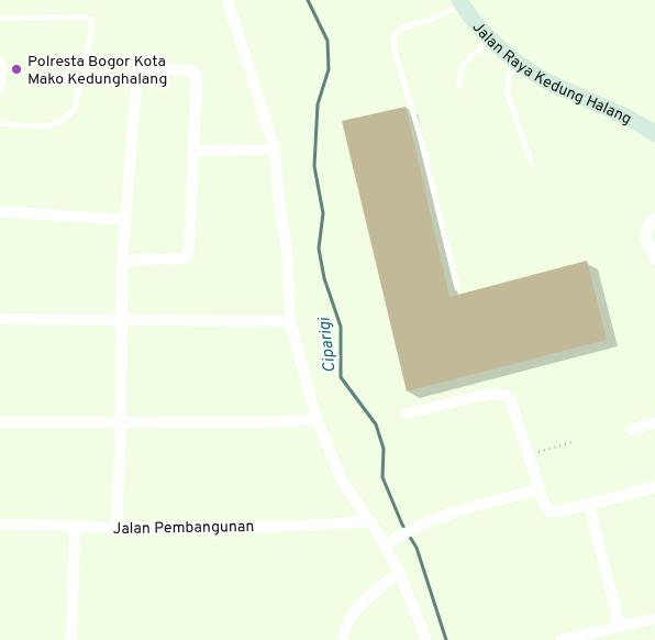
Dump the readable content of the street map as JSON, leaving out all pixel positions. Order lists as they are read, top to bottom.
{
  "streets": {
    "main road": ["Jalan Raya Kedung Halang"],
    "street": ["Jalan Pembangunan"]
  },
  "water": ["Ciparigi"],
  "places": ["Polresta Bogor Kota Mako Kedunghalang"]
}
